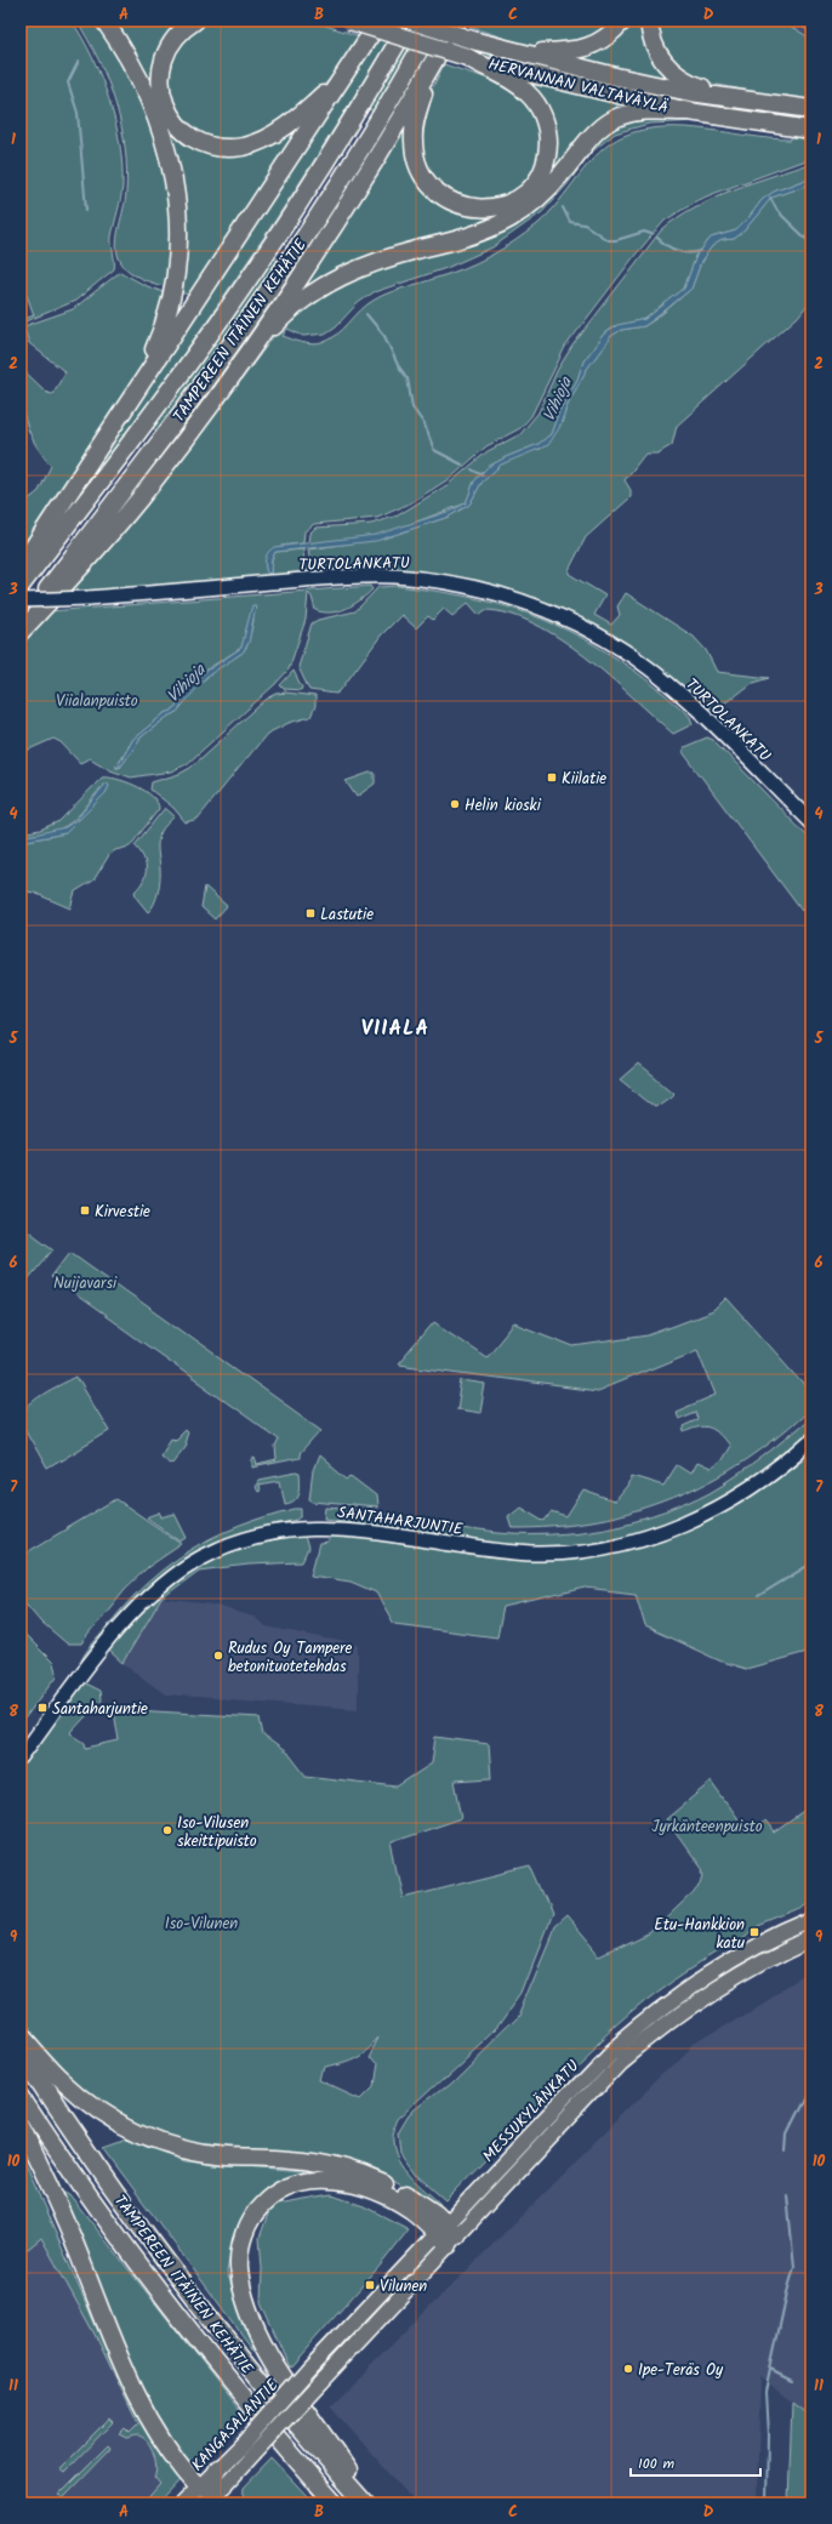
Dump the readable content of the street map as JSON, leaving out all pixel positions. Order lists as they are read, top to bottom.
{
  "streets": {
    "highway": ["HERVANNAN VALTAVÄYLÄ", "TAMPEREEN ITÄINEN KEHÄTIE"],
    "main road": [
      "TURTOLANKATU",
      "SANTAHARJUNTIE",
      "MESSUKYLÄNKATU",
      "KANGASALANTIE"
    ]
  },
  "crossings": [
    ["HERVANNAN VALTAVÄYLÄ", "TAMPEREEN ITÄINEN KEHÄTIE"],
    ["MESSUKYLÄNKATU", "KANGASALANTIE"]
  ],
  "districts": ["VIIALA"],
  "water": ["Vihioja"],
  "parks": [
    "Viialanpuisto",
    "Nuijavarsi",
    "Jyrkänteenpuisto",
    "Iso-Vilunen"
  ],
  "places": {
    "transit": [
      "Kiilatie",
      "Lastutie",
      "Kirvestie",
      "Santaharjuntie",
      "Etu-Hankkion katu",
      "Vilunen"
    ],
    "other": [
      "Helin kioski",
      "Rudus Oy Tampere betonituotetehdas",
      "Iso-Vilusen skeittipuisto",
      "Ipe-Teräs Oy"
    ]
  },
  "scale_bar": "100 m",
  "grid": {
    "columns": [
      "A",
      "B",
      "C",
      "D"
    ],
    "rows": [
      "1",
      "2",
      "3",
      "4",
      "5",
      "6",
      "7",
      "8",
      "9",
      "10",
      "11"
    ]
  }
}
